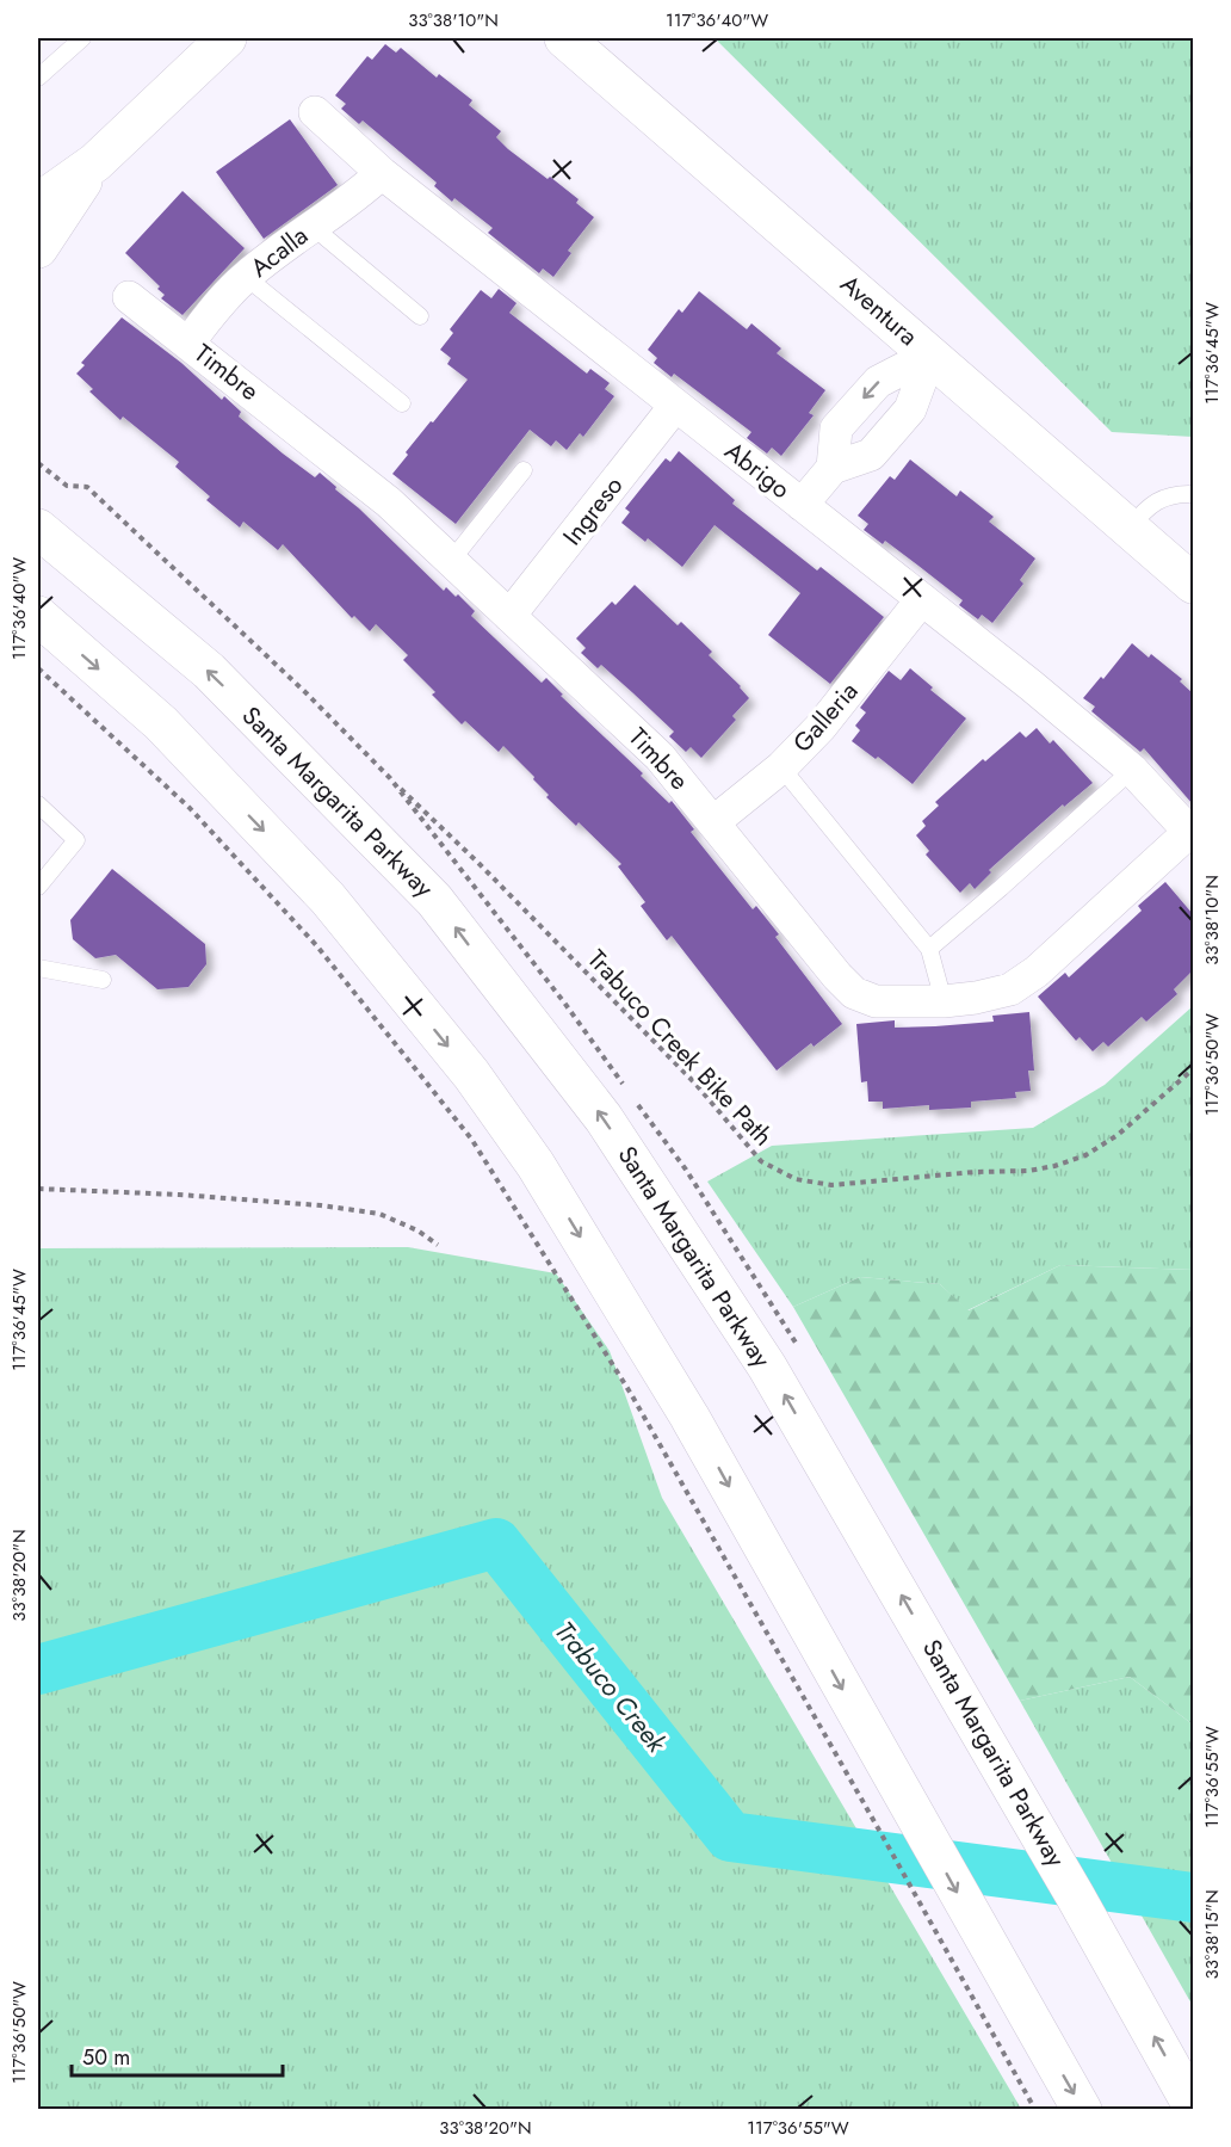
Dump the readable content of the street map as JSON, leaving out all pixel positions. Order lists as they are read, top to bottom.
{
  "streets": {
    "main road": ["Aventura", "Santa Margarita Parkway"],
    "street": [
      "Acalla",
      "Timbre",
      "Abrigo",
      "Ingreso",
      "Galleria"
    ],
    "path": ["Trabuco Creek Bike Path"]
  },
  "crossings": [
    ["Acalla", "Timbre"],
    ["Acalla", "Abrigo"],
    ["Timbre", "Abrigo"],
    ["Timbre", "Ingreso"],
    ["Timbre", "Galleria"],
    ["Abrigo", "Ingreso"],
    ["Abrigo", "Galleria"]
  ],
  "water": ["Trabuco Creek"],
  "scale_bar": "50 m",
  "coordinates": [
    "33°38'10\"N",
    "117°36'40\"W",
    "117°36'45\"W",
    "117°36'50\"W",
    "33°38'20\"N",
    "117°36'55\"W",
    "33°38'15\"N"
  ]
}
